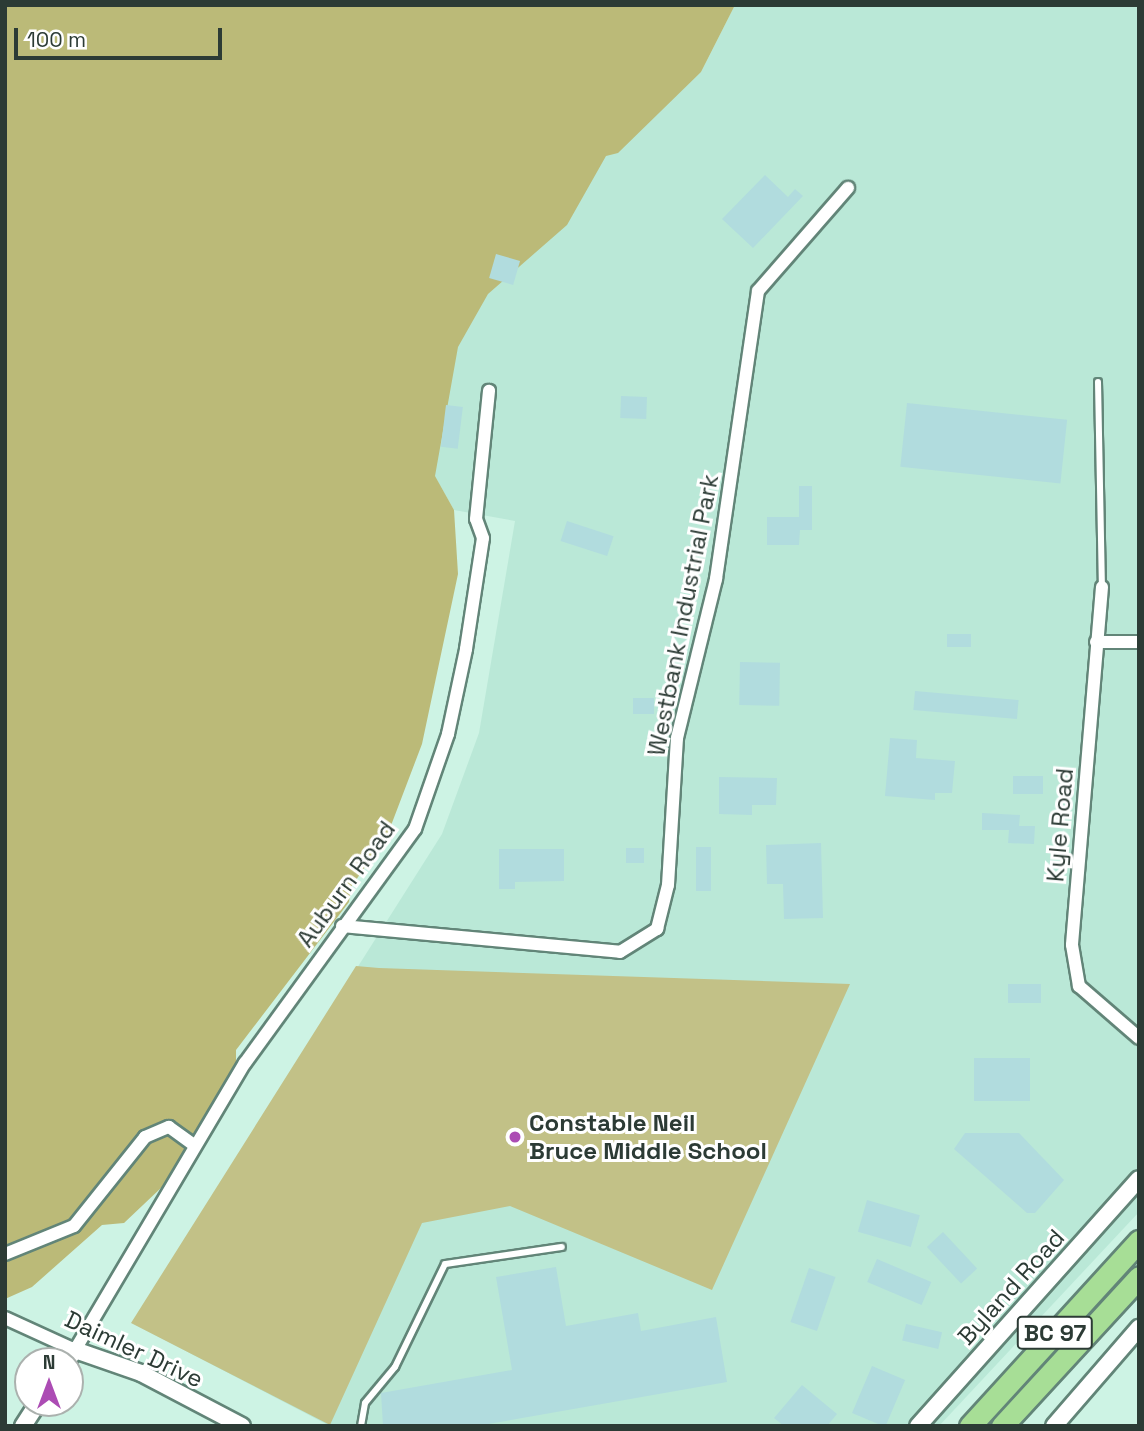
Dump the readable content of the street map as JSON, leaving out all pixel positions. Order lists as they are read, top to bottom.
{
  "streets": {
    "highway": ["BC 97"],
    "street": [
      "Westbank Industrial Park",
      "Kyle Road",
      "Auburn Road",
      "Byland Road",
      "Daimler Drive"
    ]
  },
  "crossings": [
    ["Westbank Industrial Park", "Auburn Road"]
  ],
  "places": ["Constable Neil Bruce Middle School"],
  "scale_bar": "100 m",
  "north": "top"
}
